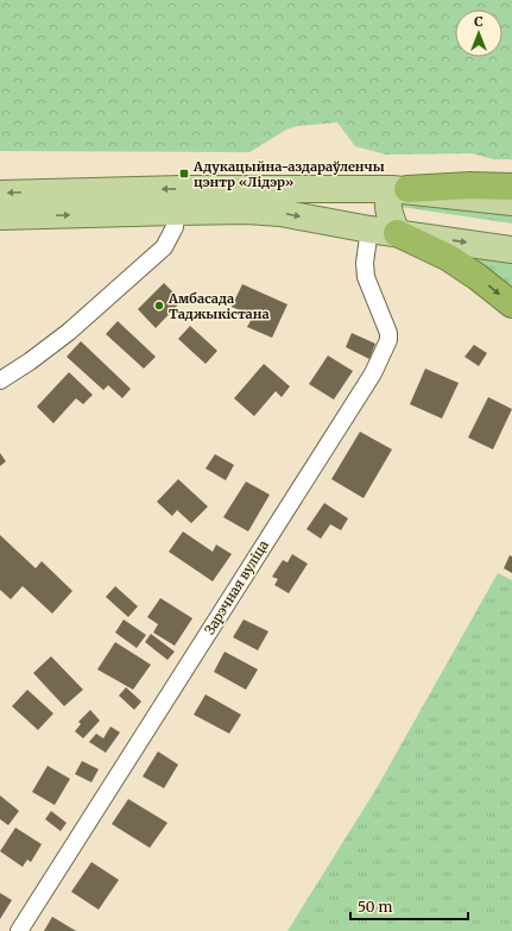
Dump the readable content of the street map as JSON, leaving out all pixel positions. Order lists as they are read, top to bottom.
{
  "streets": {
    "street": ["Зарэчная вуліца"]
  },
  "places": {
    "transit": ["Адукацыйна-аздараўленчы цэнтр «Лідэр»"],
    "other": ["Амбасада Таджыкістана"]
  },
  "scale_bar": "50 m",
  "north": "top"
}
